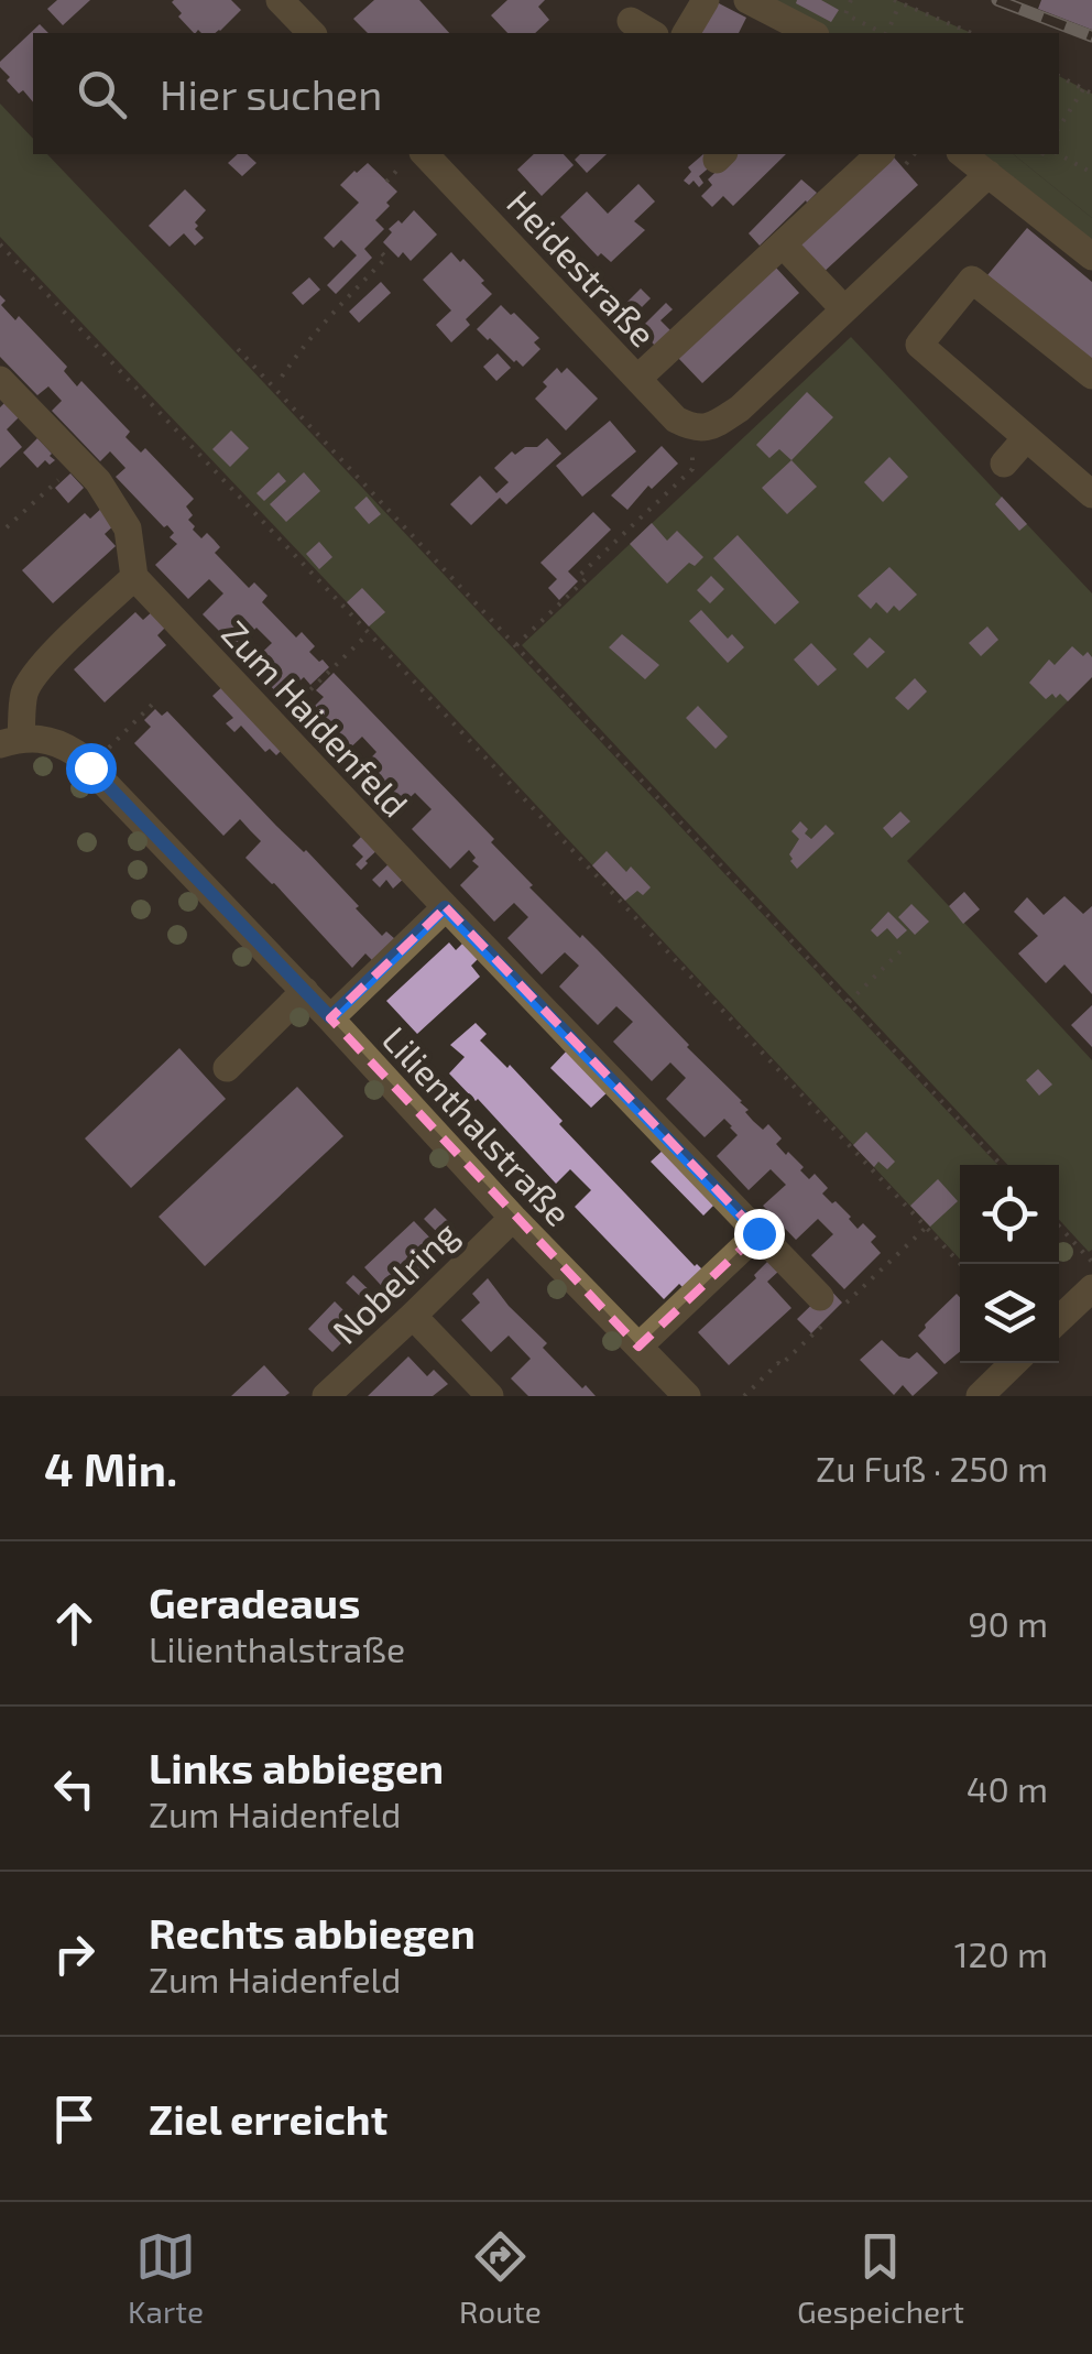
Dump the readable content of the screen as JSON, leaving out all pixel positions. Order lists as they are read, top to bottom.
{
  "streets": {
    "street": [
      "Heidestraße",
      "Zum Haidenfeld",
      "Lilienthalstraße",
      "Nobelring"
    ]
  },
  "crossings": [
    ["Lilienthalstraße", "Nobelring"]
  ],
  "page": {
    "search": "Hier suchen",
    "heading": ["4 Min.", "Zu Fuß · 250 m"],
    "list": [
      ["Geradeaus", "Lilienthalstraße", "90 m"],
      ["Links abbiegen", "Zum Haidenfeld", "40 m"],
      ["Rechts abbiegen", "Zum Haidenfeld", "120 m"],
      "Ziel erreicht"
    ],
    "nav": ["Karte", "Route", "Gespeichert"]
  }
}
